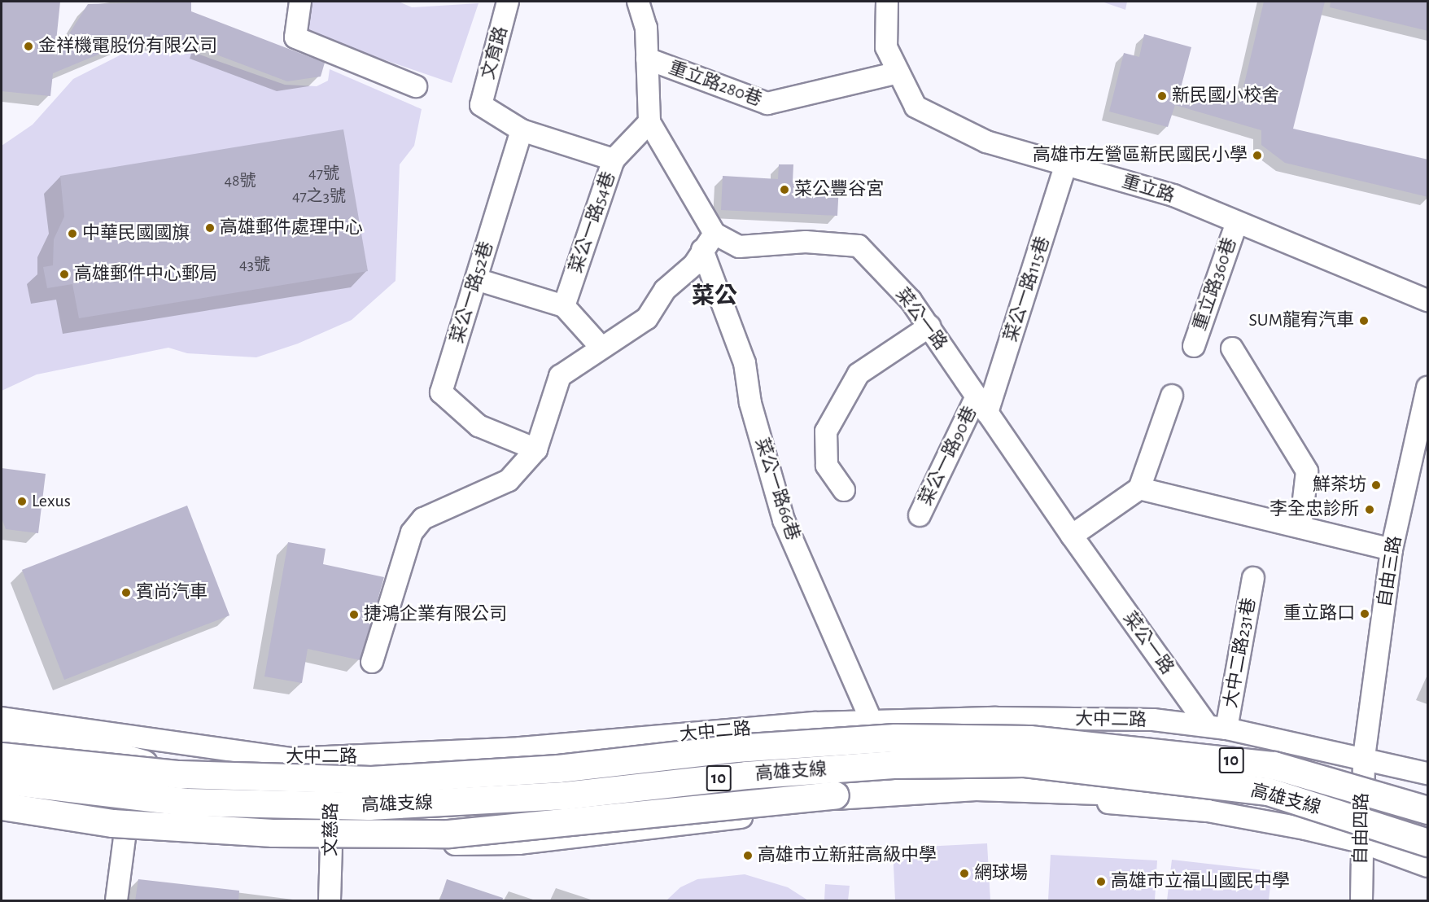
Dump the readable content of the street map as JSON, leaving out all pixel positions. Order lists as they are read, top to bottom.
{
  "streets": {
    "highway": ["10", "高雄支線"],
    "street": [
      "文育路",
      "重立路280巷",
      "重立路",
      "菜公一路54巷",
      "重立路360巷",
      "菜公一路115巷",
      "菜公一路52巷",
      "菜公一路",
      "菜公一路90巷",
      "菜公一路66巷",
      "自由三路",
      "大中二路231巷",
      "大中二路",
      "自由四路",
      "文慈路"
    ]
  },
  "crossings": [
    ["文育路", "菜公一路52巷"],
    ["重立路280巷", "重立路"],
    ["重立路", "重立路360巷"],
    ["重立路", "菜公一路115巷"],
    ["菜公一路115巷", "菜公一路"],
    ["菜公一路115巷", "菜公一路90巷"],
    ["菜公一路", "菜公一路90巷"],
    ["菜公一路", "菜公一路66巷"],
    ["菜公一路", "大中二路231巷"],
    ["菜公一路", "大中二路"],
    ["菜公一路66巷", "大中二路"],
    ["自由三路", "大中二路"],
    ["自由三路", "自由四路"],
    ["大中二路231巷", "大中二路"],
    ["大中二路", "自由四路"],
    ["大中二路", "文慈路"]
  ],
  "districts": ["菜公"],
  "places": [
    "金祥機電股份有限公司",
    "新民國小校舍",
    "高雄市左營區新民國民小學",
    "菜公豐谷宮",
    "高雄郵件處理中心",
    "中華民國國旗",
    "高雄郵件中心郵局",
    "SUM龍宥汽車",
    "鮮茶坊",
    "Lexus",
    "李全忠診所",
    "賓尚汽車",
    "重立路口",
    "捷鴻企業有限公司",
    "高雄市立新莊高級中學",
    "網球場",
    "高雄市立福山國民中學"
  ],
  "house_numbers": [
    "47號",
    "48號",
    "47之3號",
    "43號"
  ]
}
